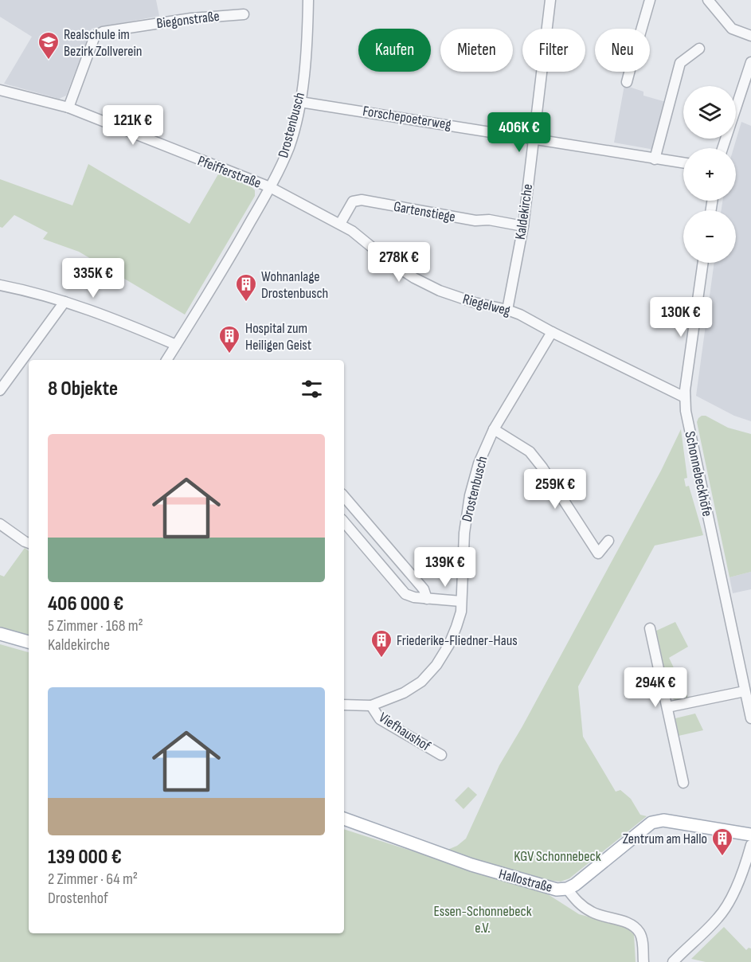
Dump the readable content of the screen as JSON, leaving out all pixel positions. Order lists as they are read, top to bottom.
{
  "streets": {
    "main road": ["Hallostraße"],
    "street": [
      "Biegonstraße",
      "Forschepoeterweg",
      "Drostenbusch",
      "Pfeifferstraße",
      "Gartenstiege",
      "Kaldekirche",
      "Riegelweg",
      "Schonnebeckhöfe",
      "Viefhaushof"
    ]
  },
  "crossings": [
    ["Biegonstraße", "Pfeifferstraße"],
    ["Forschepoeterweg", "Drostenbusch"],
    ["Forschepoeterweg", "Kaldekirche"],
    ["Drostenbusch", "Pfeifferstraße"],
    ["Drostenbusch", "Riegelweg"],
    ["Drostenbusch", "Viefhaushof"],
    ["Pfeifferstraße", "Riegelweg"],
    ["Gartenstiege", "Kaldekirche"],
    ["Gartenstiege", "Riegelweg"],
    ["Kaldekirche", "Riegelweg"],
    ["Riegelweg", "Schonnebeckhöfe"]
  ],
  "parks": ["KGV Schonnebeck", "Essen-Schonnebeck e.V."],
  "places": {
    "school or university": ["Realschule im Bezirk Zollverein"],
    "building": [
      "Wohnanlage Drostenbusch",
      "Hospital zum Heiligen Geist",
      "Friederike-Fliedner-Haus",
      "Zentrum am Hallo"
    ]
  },
  "page": {
    "chip": [
      "Kaufen",
      "Mieten",
      "Filter",
      "Neu"
    ],
    "map_buttons": ["+", "−"],
    "price": [
      "121K €",
      "406K €",
      "278K €",
      "335K €",
      "130K €",
      "259K €",
      "139K €",
      "294K €"
    ],
    "heading": "8 Objekte",
    "list": [
      {
        "name": "406 000 €",
        "note": "5 Zimmer · 168 m² · Kaldekirche"
      },
      {
        "name": "139 000 €",
        "note": "2 Zimmer · 64 m² · Drostenhof"
      }
    ]
  }
}
